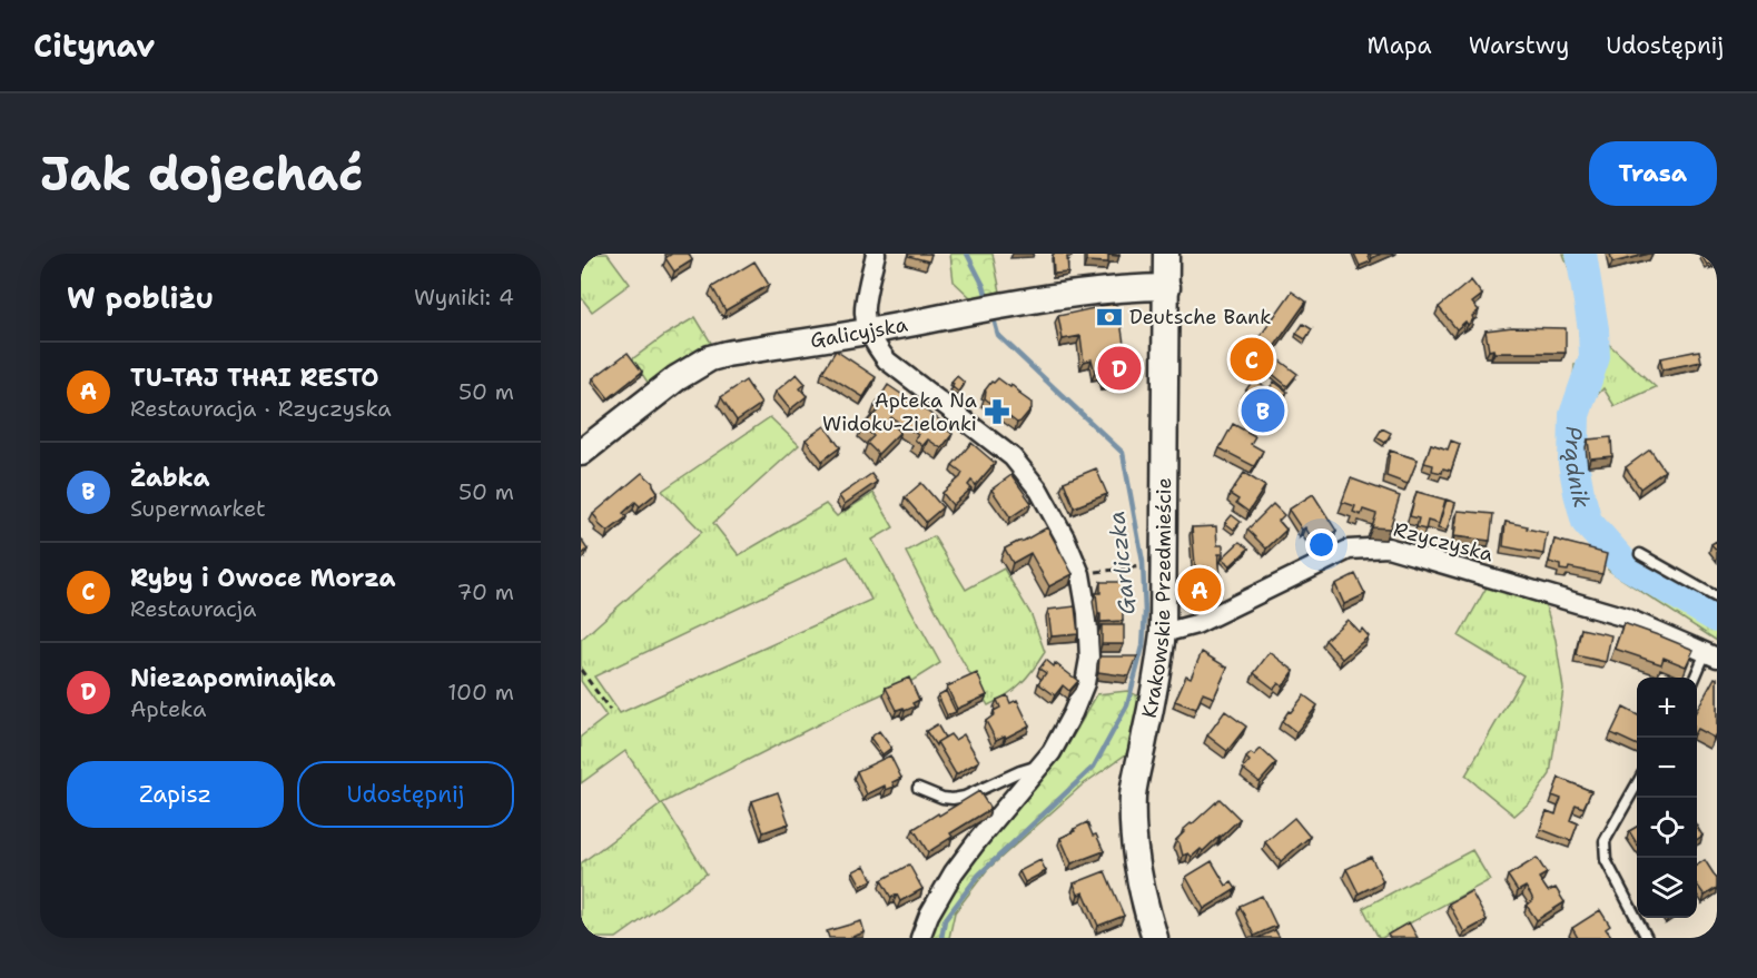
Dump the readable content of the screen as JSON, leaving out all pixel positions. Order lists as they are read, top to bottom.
{
  "streets": {
    "main road": ["Galicyjska", "Krakowskie Przedmieście"],
    "street": ["Rzyczyska"]
  },
  "crossings": [
    ["Galicyjska", "Krakowskie Przedmieście"],
    ["Rzyczyska", "Krakowskie Przedmieście"]
  ],
  "water": ["Prądnik", "Garliczka"],
  "places": {
    "bank": ["Deutsche Bank"],
    "pharmacy": ["Apteka Na Widoku-Zielonki"]
  },
  "page": {
    "header": "Citynav",
    "nav": ["Mapa", "Warstwy", "Udostępnij"],
    "buttons": [
      "Trasa",
      ["Zapisz", "Udostępnij"]
    ],
    "title": "Jak dojechać",
    "heading": ["W pobliżu", "Wyniki: 4"],
    "pins": [
      "C",
      "D",
      "B",
      "A"
    ],
    "list": [
      {
        "mark": "A",
        "name": "TU-TAJ THAI RESTO",
        "note": "Restauracja · Rzyczyska",
        "value": "50 m"
      },
      {
        "mark": "B",
        "name": "Żabka",
        "note": "Supermarket",
        "value": "50 m"
      },
      {
        "mark": "C",
        "name": "Ryby i Owoce Morza",
        "note": "Restauracja",
        "value": "70 m"
      },
      {
        "mark": "D",
        "name": "Niezapominajka",
        "note": "Apteka",
        "value": "100 m"
      }
    ],
    "map_buttons": ["+", "−"]
  }
}
